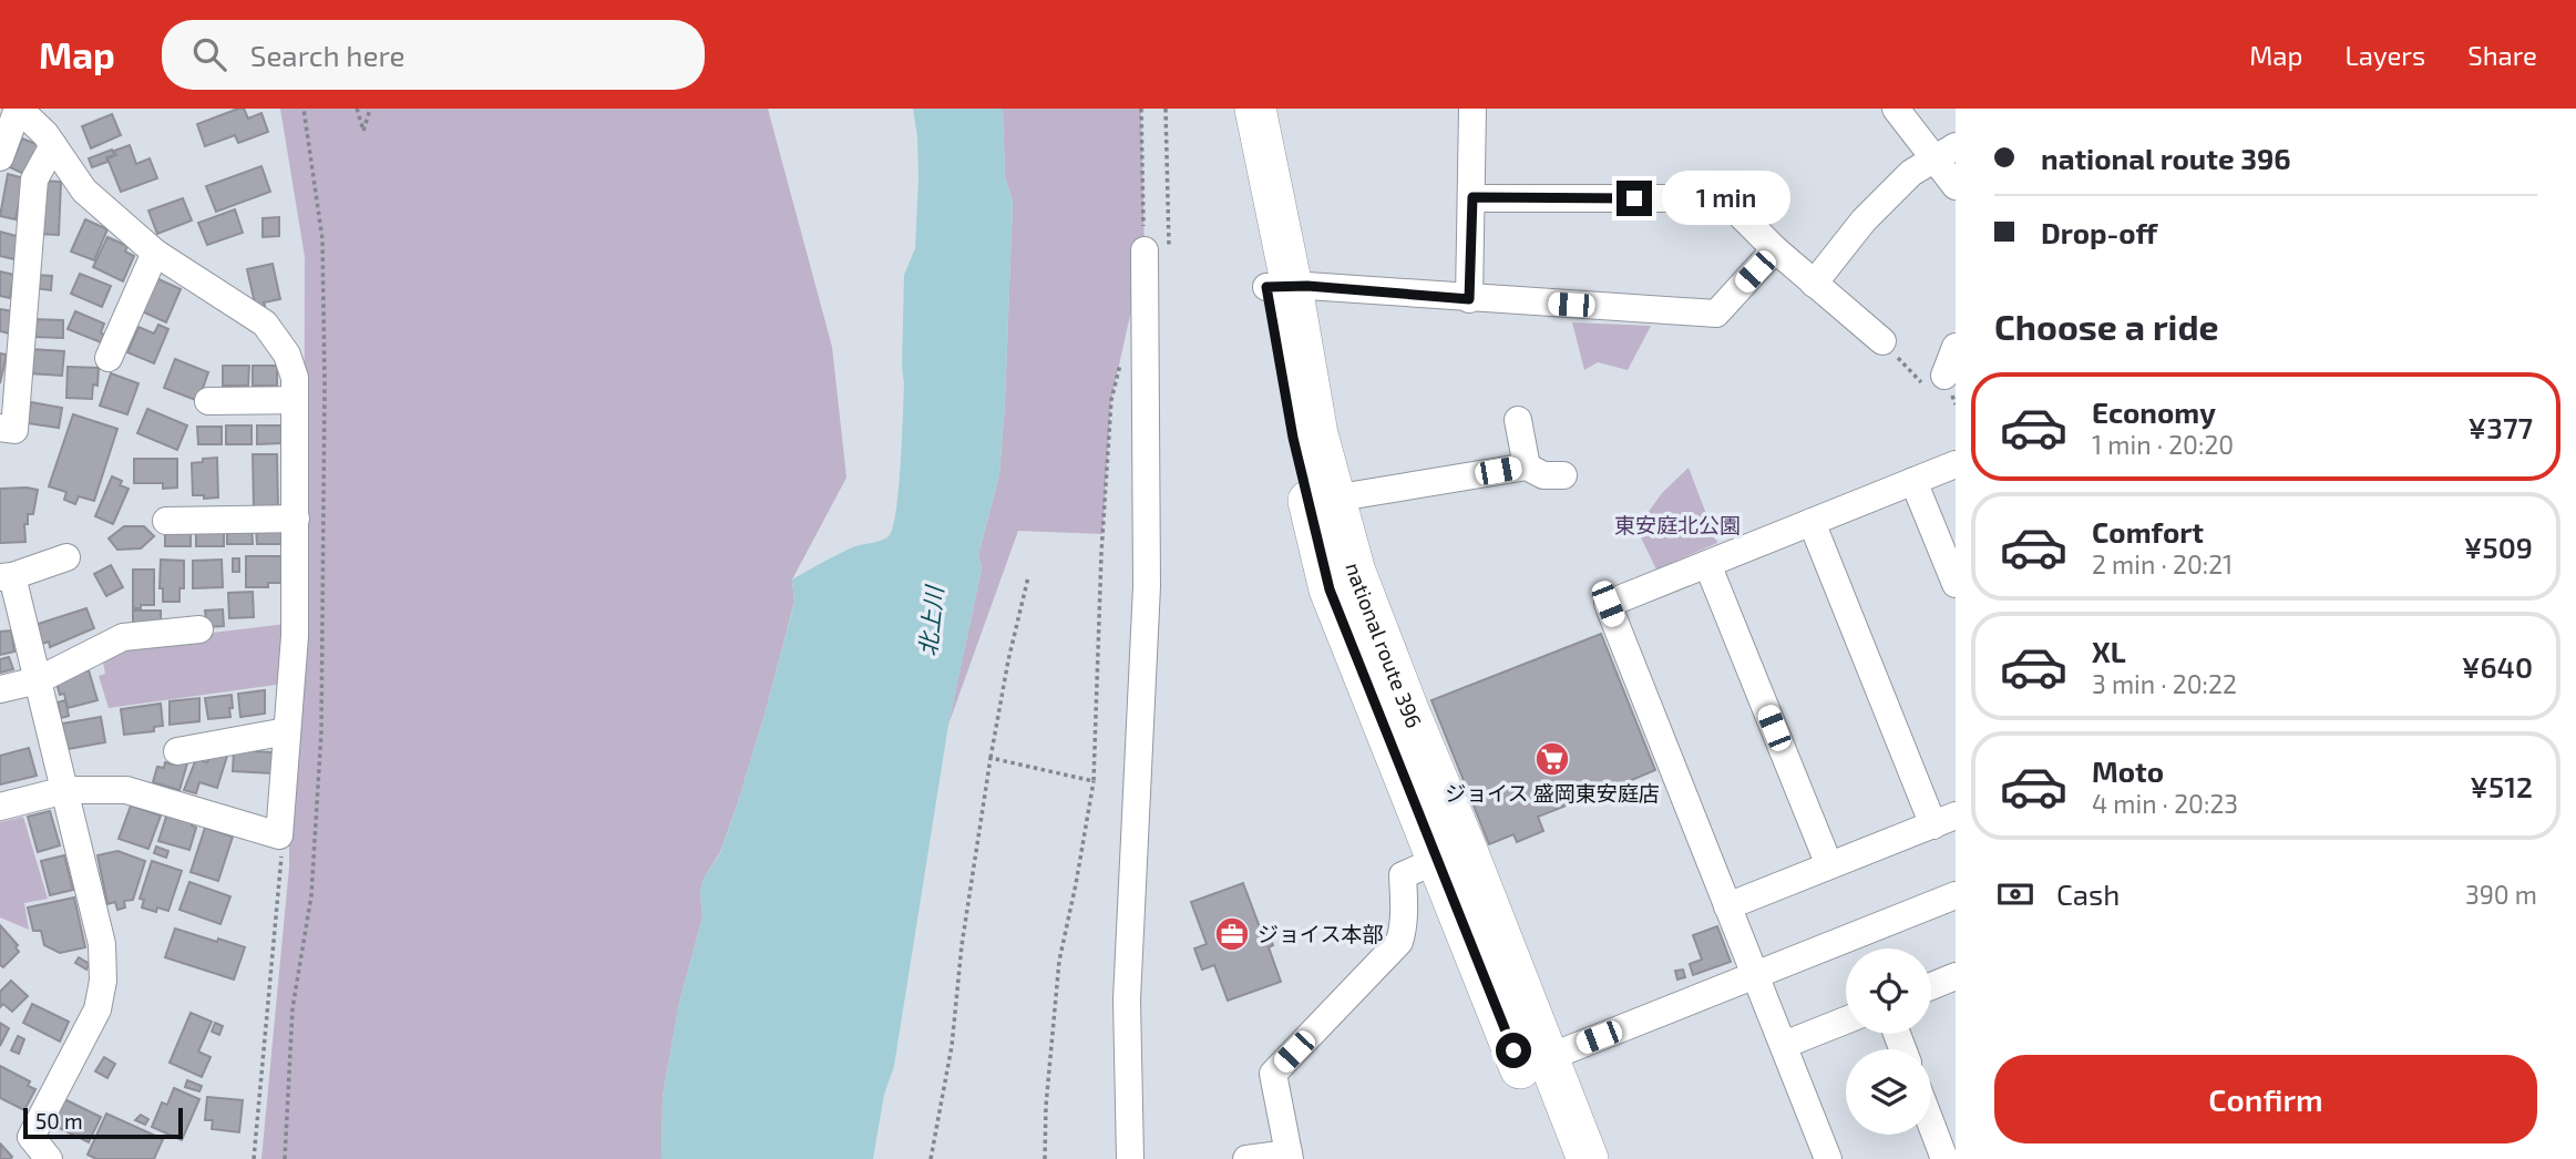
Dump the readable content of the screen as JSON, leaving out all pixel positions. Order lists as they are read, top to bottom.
{
  "streets": {
    "highway": ["national route 396"]
  },
  "water": ["北上川"],
  "parks": ["東安庭北公園"],
  "places": {
    "supermarket": ["ジョイス 盛岡東安庭店"],
    "office": ["ジョイス本部"]
  },
  "scale_bar": "50 m",
  "page": {
    "header": "Map",
    "search": "Search here",
    "nav": ["Map", "Layers", "Share"],
    "banner": ["national route 396", "Drop-off"],
    "bubble": "1 min",
    "heading": "Choose a ride",
    "list": [
      {
        "name": "Economy",
        "note": "1 min · 20:20",
        "value": "¥377"
      },
      {
        "name": "Comfort",
        "note": "2 min · 20:21",
        "value": "¥509"
      },
      {
        "name": "XL",
        "note": "3 min · 20:22",
        "value": "¥640"
      },
      {
        "name": "Moto",
        "note": "4 min · 20:23",
        "value": "¥512"
      }
    ],
    "pay": ["Cash", "390 m"],
    "buttons": "Confirm",
    "scale": "50 m"
  }
}
